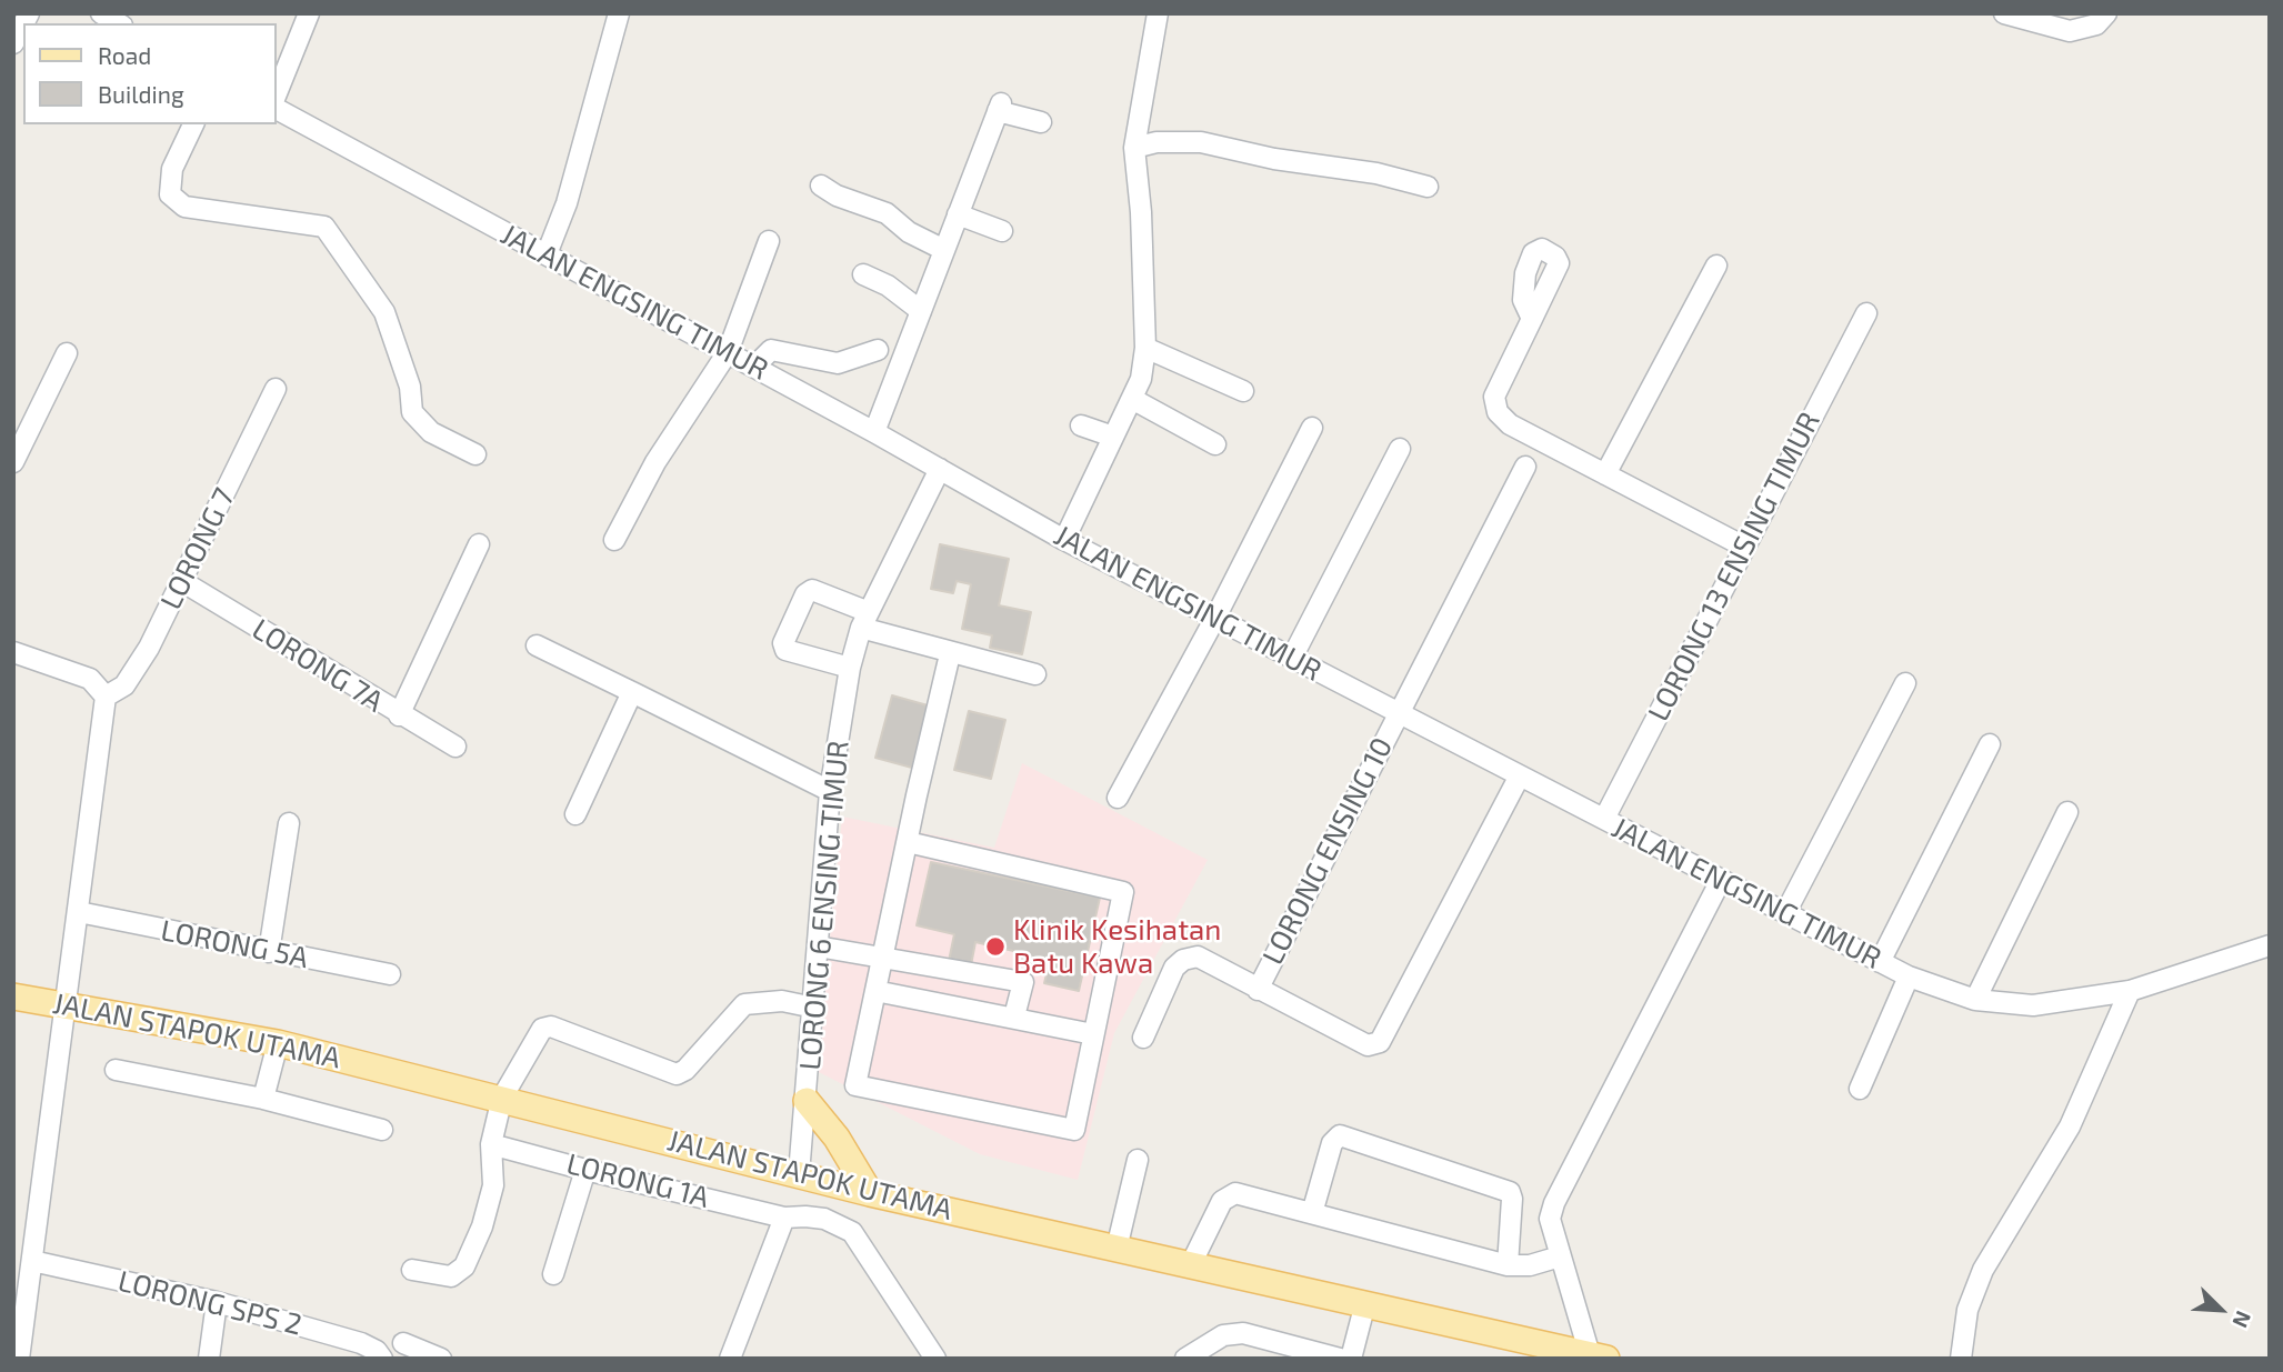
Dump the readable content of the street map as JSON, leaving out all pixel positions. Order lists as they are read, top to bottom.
{
  "streets": {
    "main road": ["JALAN STAPOK UTAMA"],
    "street": [
      "JALAN ENGSING TIMUR",
      "LORONG 7",
      "LORONG 13 ENSING TIMUR",
      "LORONG 7A",
      "LORONG ENSING 10",
      "LORONG 6 ENSING TIMUR",
      "LORONG 5A",
      "LORONG 1A",
      "LORONG SPS 2"
    ]
  },
  "crossings": [
    ["JALAN ENGSING TIMUR", "LORONG 13 ENSING TIMUR"],
    ["JALAN ENGSING TIMUR", "LORONG ENSING 10"],
    ["JALAN ENGSING TIMUR", "LORONG 6 ENSING TIMUR"],
    ["LORONG 7", "LORONG 7A"],
    ["LORONG 6 ENSING TIMUR", "JALAN STAPOK UTAMA"]
  ],
  "places": ["Klinik Kesihatan Batu Kawa"],
  "legend": ["Road", "Building"],
  "north": "bottom right"
}
